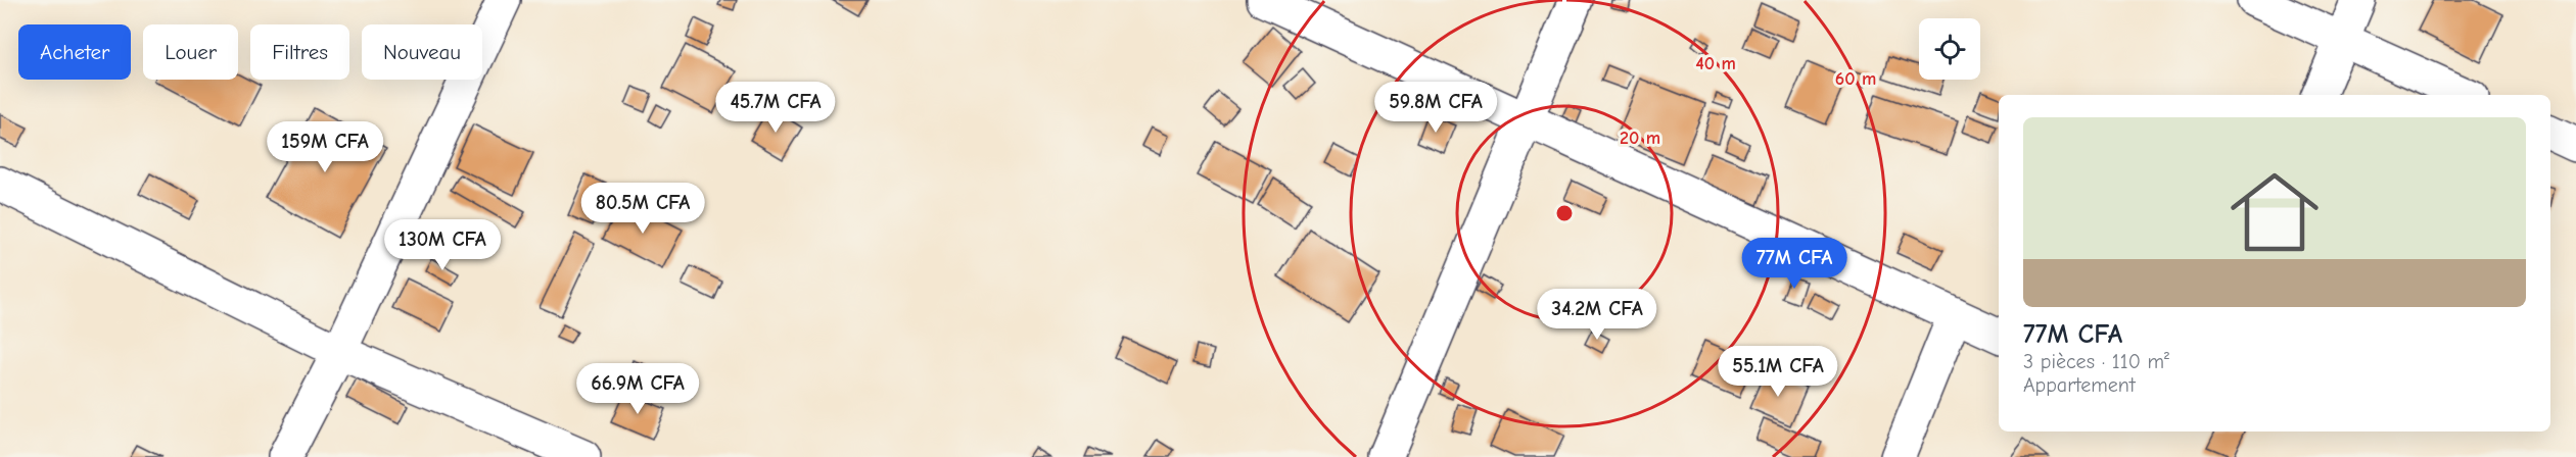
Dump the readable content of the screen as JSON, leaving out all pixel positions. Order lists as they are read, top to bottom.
{
  "page": {
    "chip": [
      "Acheter",
      "Louer",
      "Filtres",
      "Nouveau"
    ],
    "price": [
      "45.7M CFA",
      "59.8M CFA",
      "159M CFA",
      "80.5M CFA",
      "130M CFA",
      "77M CFA",
      "34.2M CFA",
      "55.1M CFA",
      "66.9M CFA"
    ],
    "list": [
      {
        "name": "77M CFA",
        "note": "3 pièces · 110 m² · Appartement"
      }
    ]
  },
  "rings": ["40 m", "60 m", "20 m"]
}
